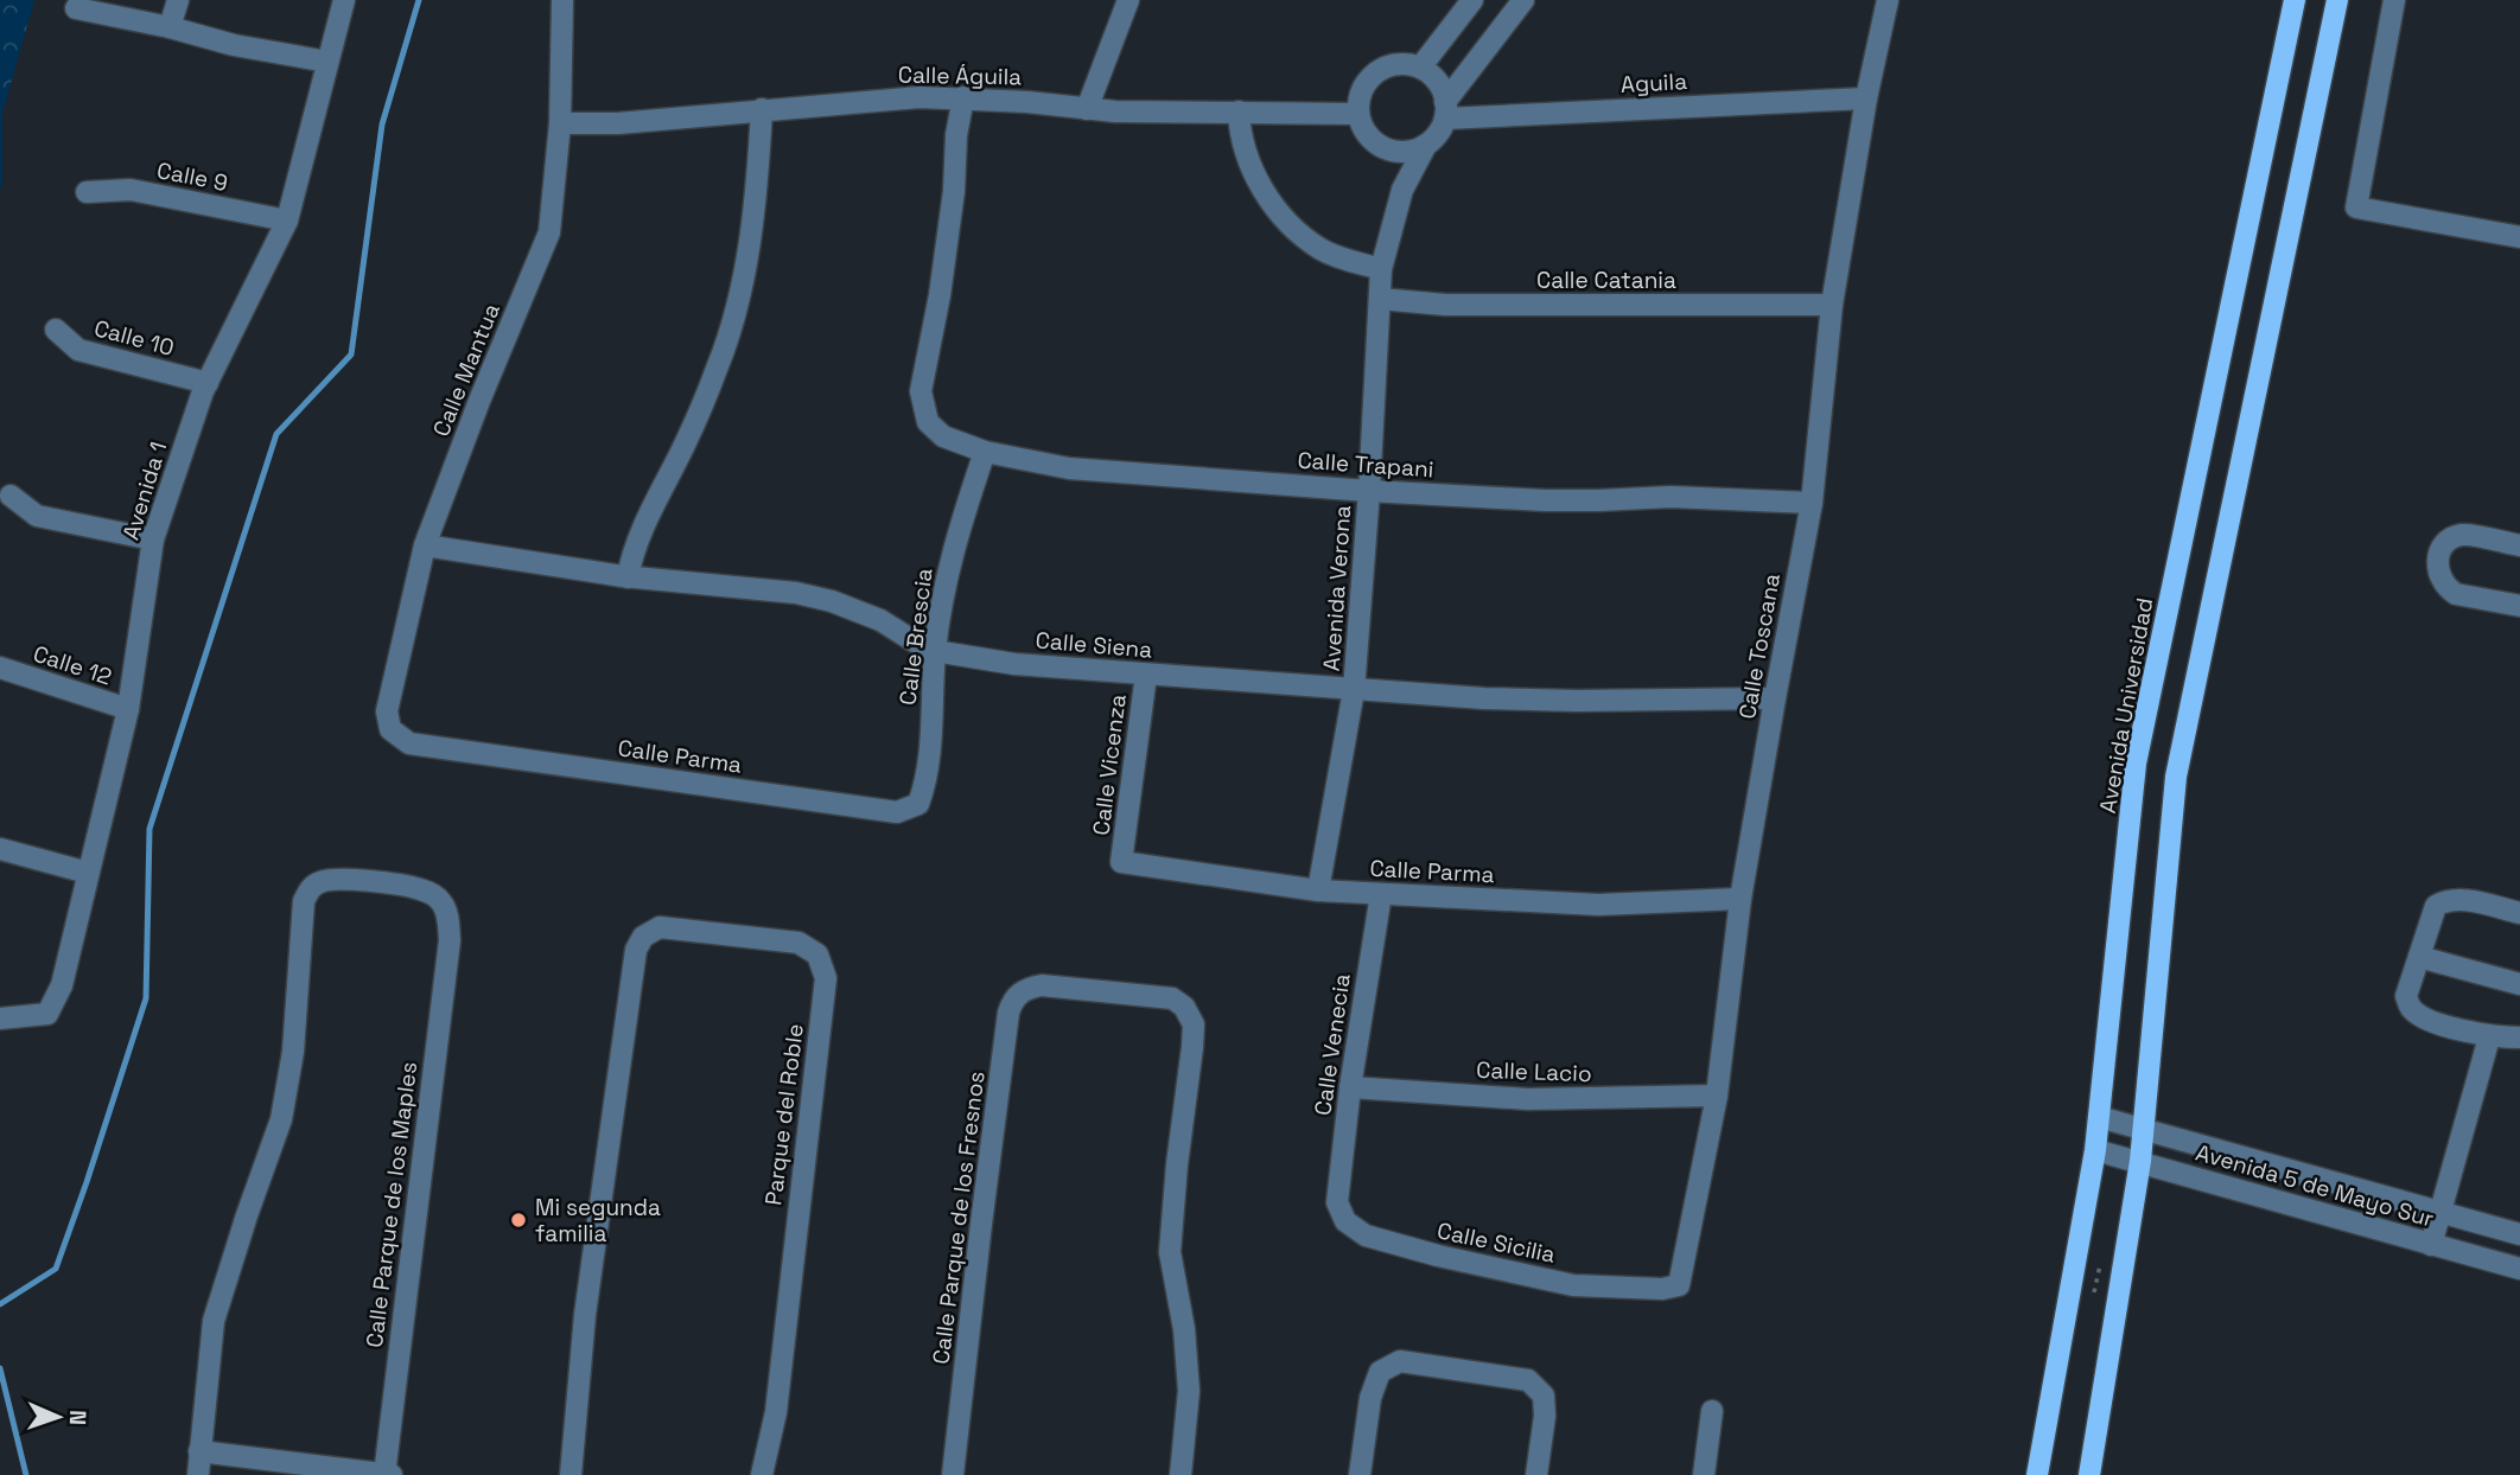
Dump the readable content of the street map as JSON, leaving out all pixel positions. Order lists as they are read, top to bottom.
{
  "streets": {
    "main road": ["Avenida Universidad"],
    "street": [
      "Calle Águila",
      "Aguila",
      "Calle 9",
      "Calle Catania",
      "Calle 10",
      "Calle Mantua",
      "Calle Trapani",
      "Avenida 1",
      "Avenida Verona",
      "Calle Brescia",
      "Calle Siena",
      "Calle Toscana",
      "Calle 12",
      "Calle Parma",
      "Calle Vicenza",
      "Calle Venecia",
      "Calle Lacio",
      "Parque del Roble",
      "Avenida 5 de Mayo Sur",
      "Calle Parque de los Maples",
      "Calle Parque de los Fresnos",
      "Calle Sicilia"
    ]
  },
  "crossings": [
    ["Calle Águila", "Aguila"],
    ["Calle Águila", "Calle Mantua"],
    ["Calle Águila", "Calle Trapani"],
    ["Calle Águila", "Avenida Verona"],
    ["Aguila", "Avenida Verona"],
    ["Aguila", "Calle Toscana"],
    ["Calle 9", "Avenida 1"],
    ["Calle Catania", "Avenida Verona"],
    ["Calle Catania", "Calle Toscana"],
    ["Calle 10", "Avenida 1"],
    ["Calle Mantua", "Calle Siena"],
    ["Calle Mantua", "Calle Parma"],
    ["Calle Trapani", "Avenida Verona"],
    ["Calle Trapani", "Calle Brescia"],
    ["Calle Trapani", "Calle Toscana"],
    ["Avenida 1", "Calle 12"],
    ["Avenida Verona", "Calle Siena"],
    ["Avenida Verona", "Calle Parma"],
    ["Calle Brescia", "Calle Siena"],
    ["Calle Brescia", "Calle Parma"],
    ["Calle Siena", "Calle Toscana"],
    ["Calle Siena", "Calle Vicenza"],
    ["Calle Toscana", "Calle Parma"],
    ["Calle Toscana", "Calle Lacio"],
    ["Calle Toscana", "Calle Sicilia"],
    ["Avenida Universidad", "Avenida 5 de Mayo Sur"],
    ["Calle Parma", "Calle Vicenza"],
    ["Calle Parma", "Calle Venecia"],
    ["Calle Venecia", "Calle Lacio"],
    ["Calle Venecia", "Calle Sicilia"]
  ],
  "places": ["Mi segunda familia"],
  "north": "right"
}
